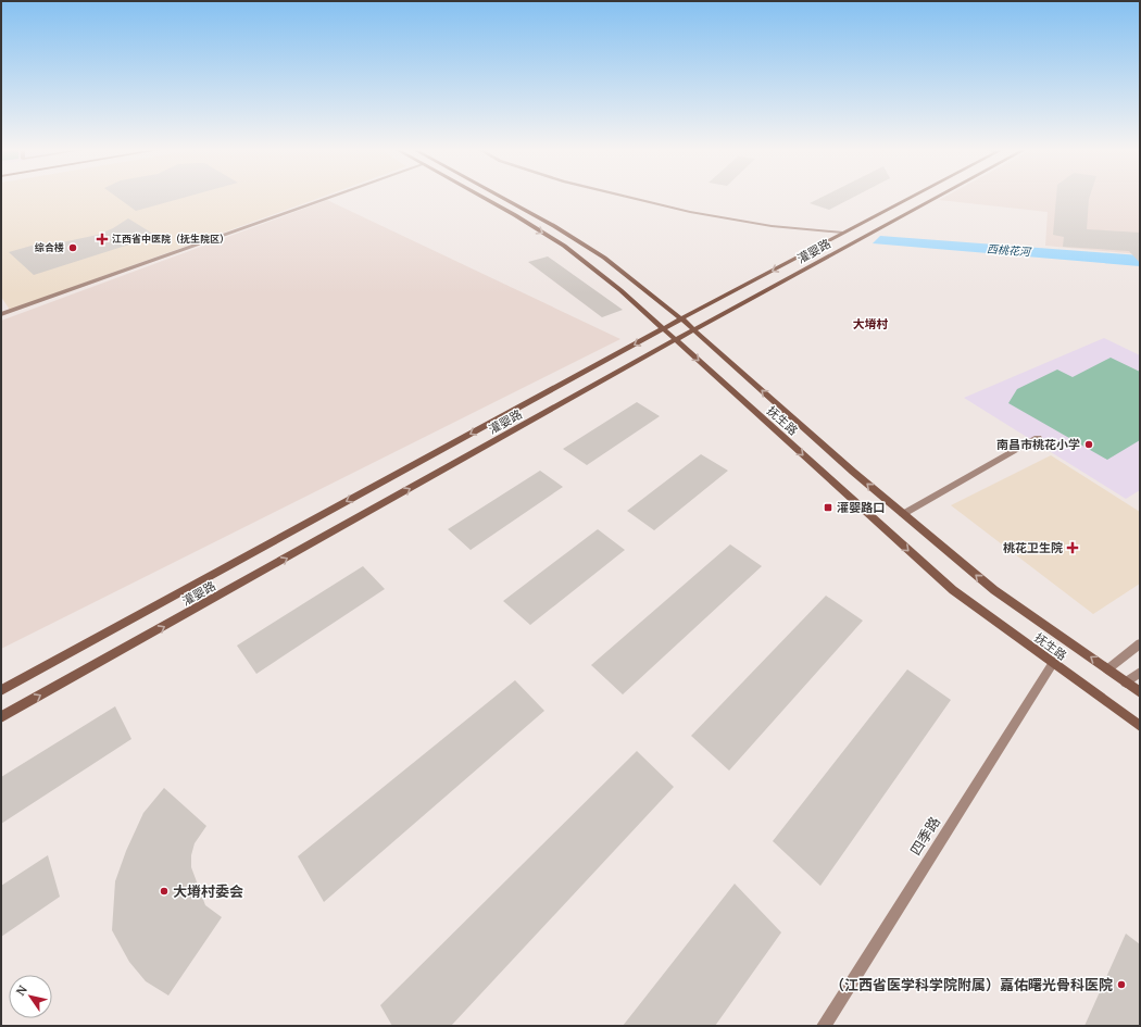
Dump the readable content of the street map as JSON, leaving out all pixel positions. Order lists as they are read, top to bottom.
{
  "streets": {
    "main road": ["灌婴路", "抚生路"],
    "street": ["四季路"]
  },
  "crossings": [
    ["灌婴路", "抚生路"],
    ["抚生路", "四季路"]
  ],
  "districts": ["大塉村"],
  "water": ["西桃花河"],
  "places": {
    "health": ["江西省中医院（抚生院区）", "桃花卫生院"],
    "other": [
      "综合楼",
      "南昌市桃花小学",
      "大塉村委会",
      "（江西省医学科学院附属）嘉佑曙光骨科医院"
    ],
    "transit": ["灌婴路口"]
  },
  "north": "top left"
}
